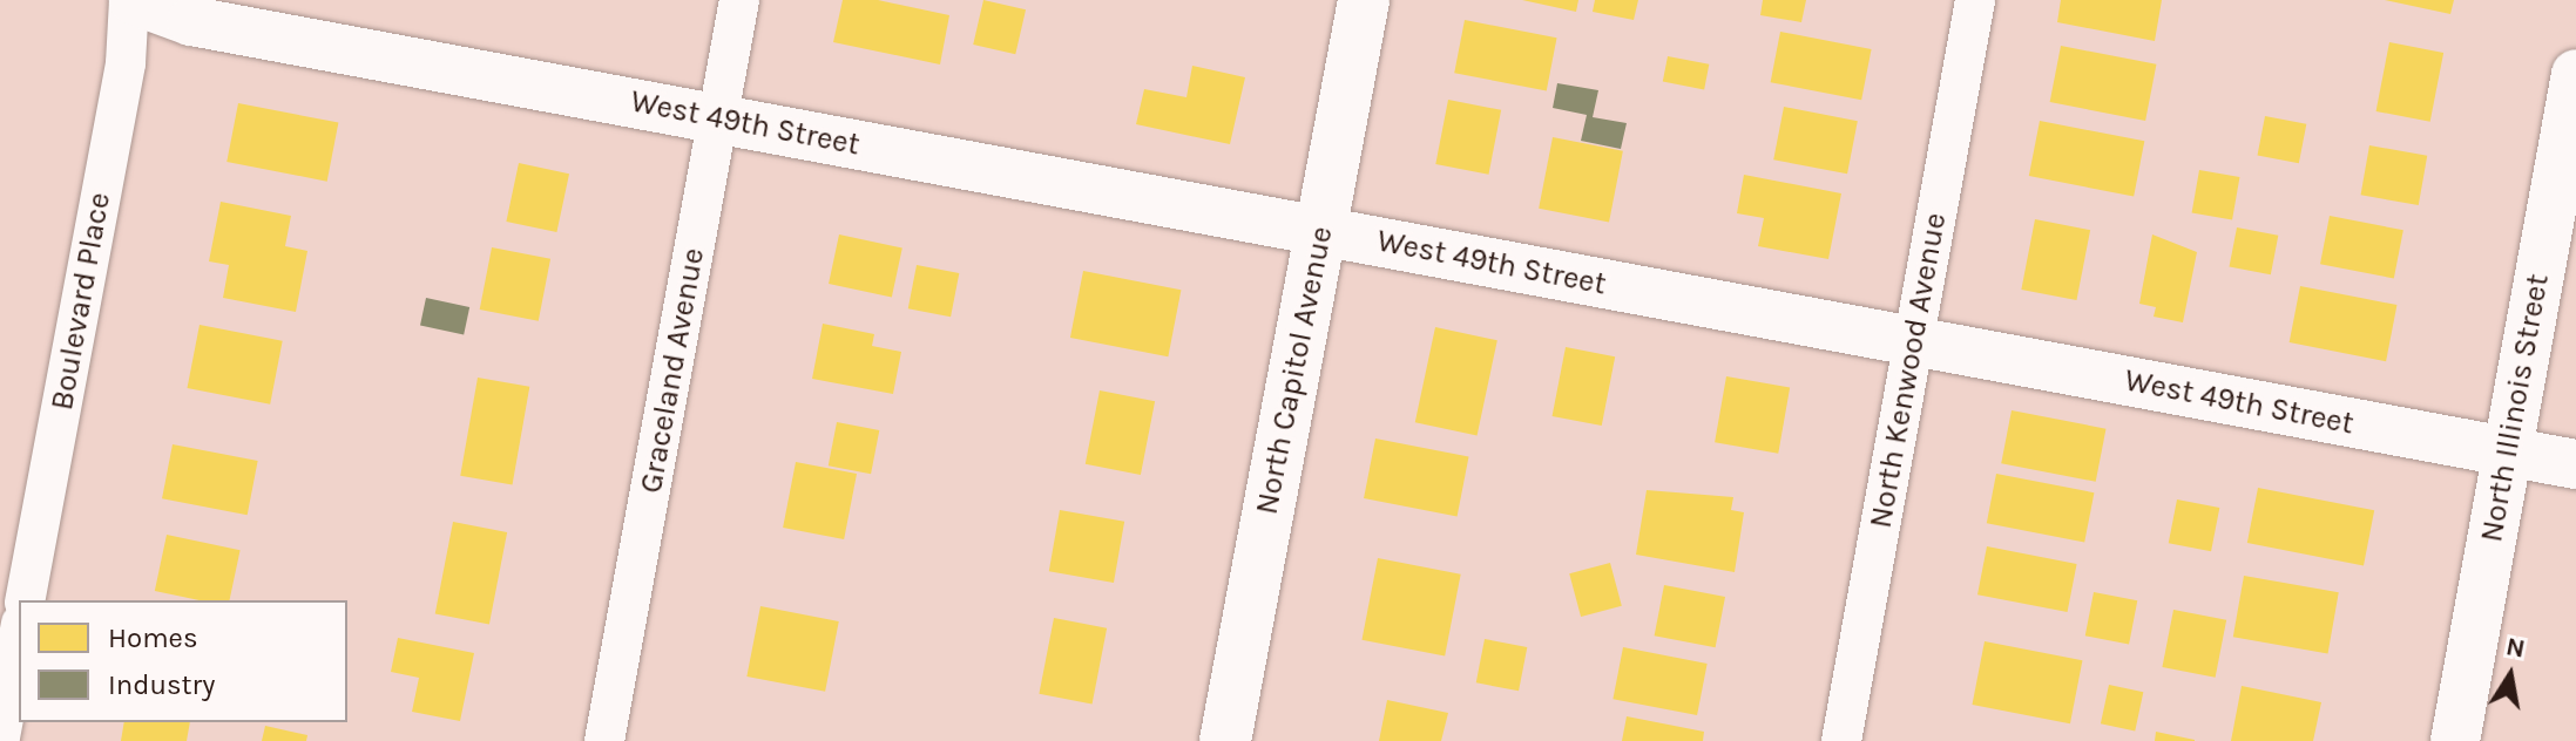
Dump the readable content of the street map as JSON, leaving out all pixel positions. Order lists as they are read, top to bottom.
{
  "streets": {
    "main road": ["North Capitol Avenue"],
    "street": [
      "West 49th Street",
      "Boulevard Place",
      "Graceland Avenue",
      "North Kenwood Avenue",
      "North Illinois Street"
    ]
  },
  "crossings": [
    ["West 49th Street", "Boulevard Place"],
    ["West 49th Street", "Graceland Avenue"],
    ["West 49th Street", "North Capitol Avenue"],
    ["West 49th Street", "North Kenwood Avenue"],
    ["West 49th Street", "North Illinois Street"]
  ],
  "legend": ["Homes", "Industry"],
  "north": "top"
}
